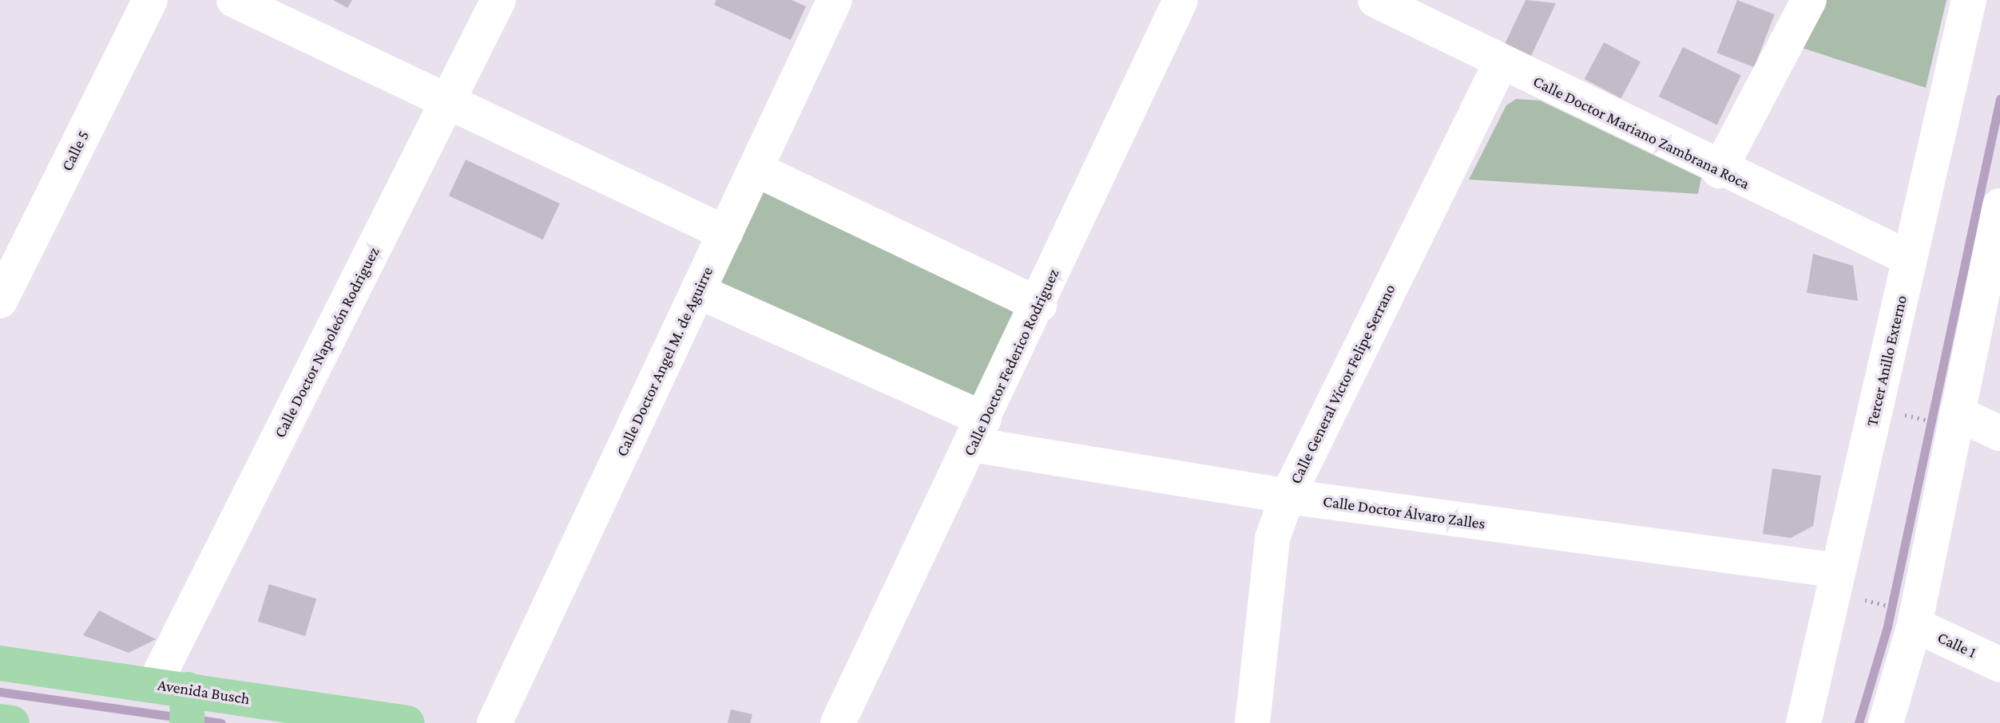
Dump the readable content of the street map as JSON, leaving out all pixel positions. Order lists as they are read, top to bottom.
{
  "streets": {
    "main road": ["Avenida Busch"],
    "street": [
      "Calle Doctor Mariano Zambrana Roca",
      "Calle 5",
      "Calle Doctor Napoleón Rodriguez",
      "Tercer Anillo Externo",
      "Calle Doctor Angel M. de Aguirre",
      "Calle Doctor Federico Rodriguez",
      "Calle General Víctor Felipe Serrano",
      "Calle Doctor Álvaro Zalles",
      "Calle 1"
    ]
  },
  "crossings": [
    ["Calle Doctor Mariano Zambrana Roca", "Tercer Anillo Externo"],
    ["Calle Doctor Mariano Zambrana Roca", "Calle General Víctor Felipe Serrano"],
    ["Calle Doctor Napoleón Rodriguez", "Avenida Busch"],
    ["Tercer Anillo Externo", "Calle Doctor Álvaro Zalles"],
    ["Calle Doctor Angel M. de Aguirre", "Calle Doctor Álvaro Zalles"],
    ["Calle Doctor Federico Rodriguez", "Calle Doctor Álvaro Zalles"],
    ["Calle General Víctor Felipe Serrano", "Calle Doctor Álvaro Zalles"]
  ]
}
